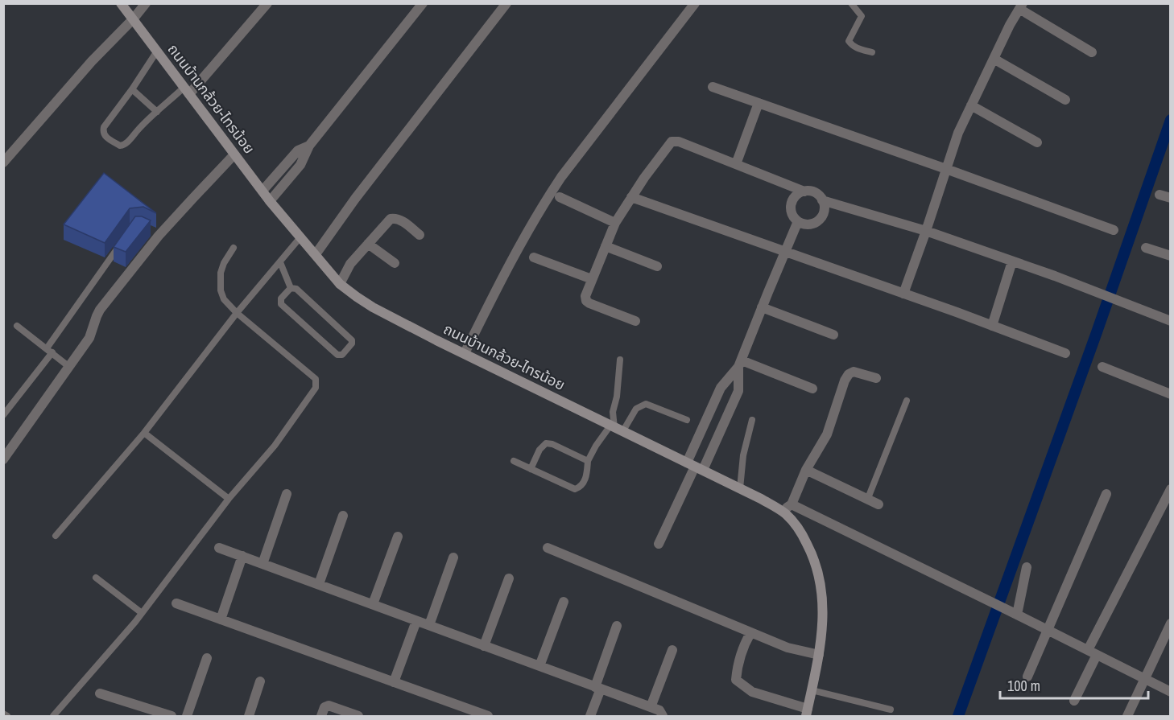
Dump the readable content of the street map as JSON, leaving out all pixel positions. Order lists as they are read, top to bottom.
{
  "streets": {
    "street": ["ถนนบ้านกล้วย-ไทรน้อย"]
  },
  "scale_bar": "100 m"
}
